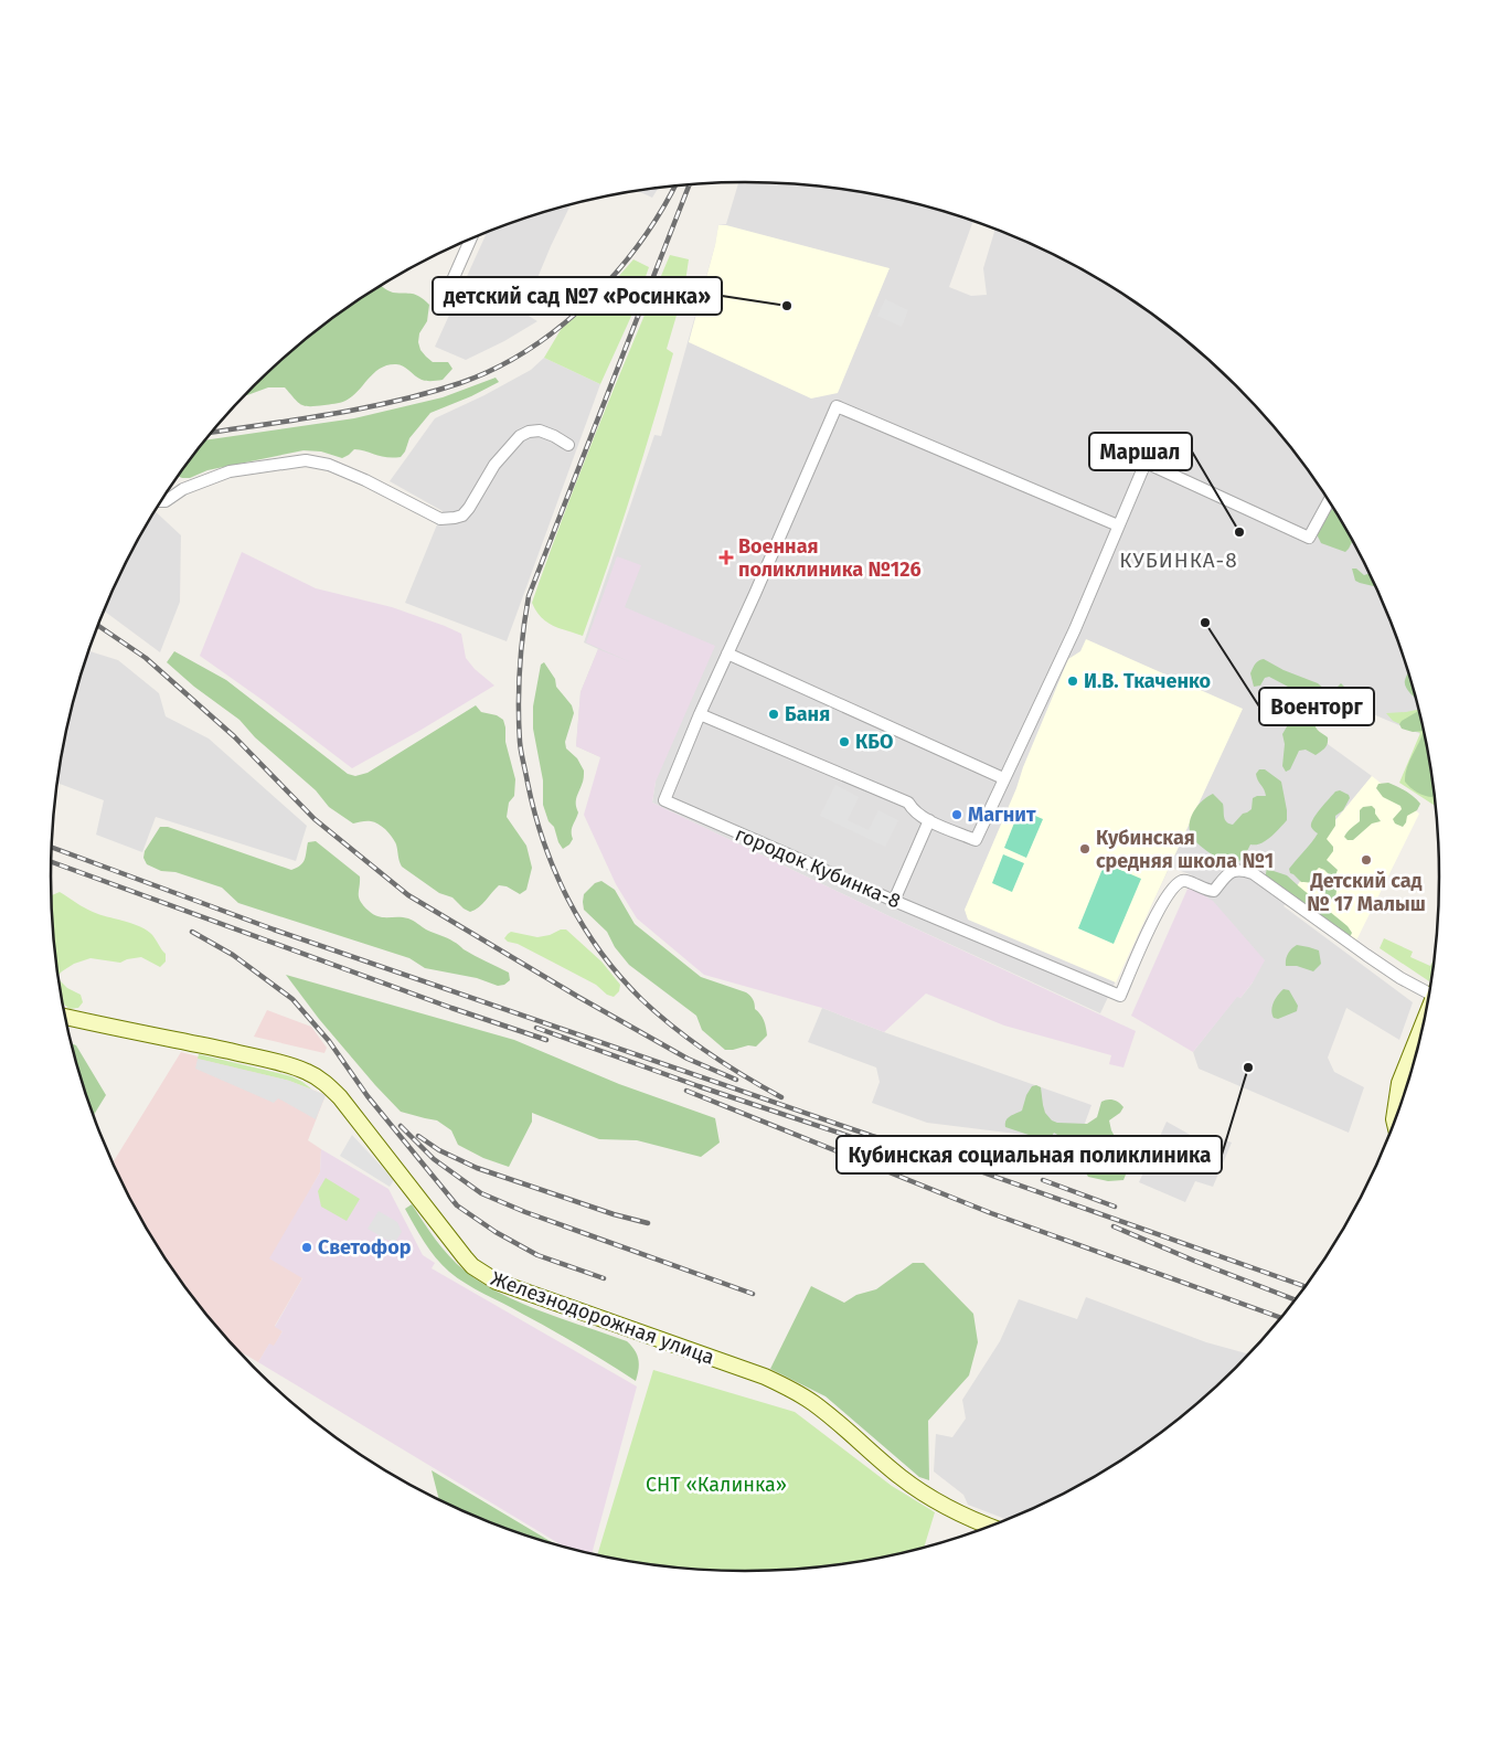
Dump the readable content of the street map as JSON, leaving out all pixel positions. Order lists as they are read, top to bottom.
{
  "streets": {
    "street": ["городок Кубинка-8", "Железнодорожная улица"]
  },
  "districts": ["КУБИНКА-8"],
  "parks": ["СНТ «Калинка»"],
  "places": {
    "other": [
      "детский сад №7 «Росинка»",
      "Маршал",
      "Военторг",
      "И.В. Ткаченко",
      "Баня",
      "КБО",
      "Магнит",
      "Кубинская средняя школа №1",
      "Детский сад № 17 Малыш",
      "Кубинская социальная поликлиника",
      "Светофор"
    ],
    "health": ["Военная поликлиника №126"]
  }
}
